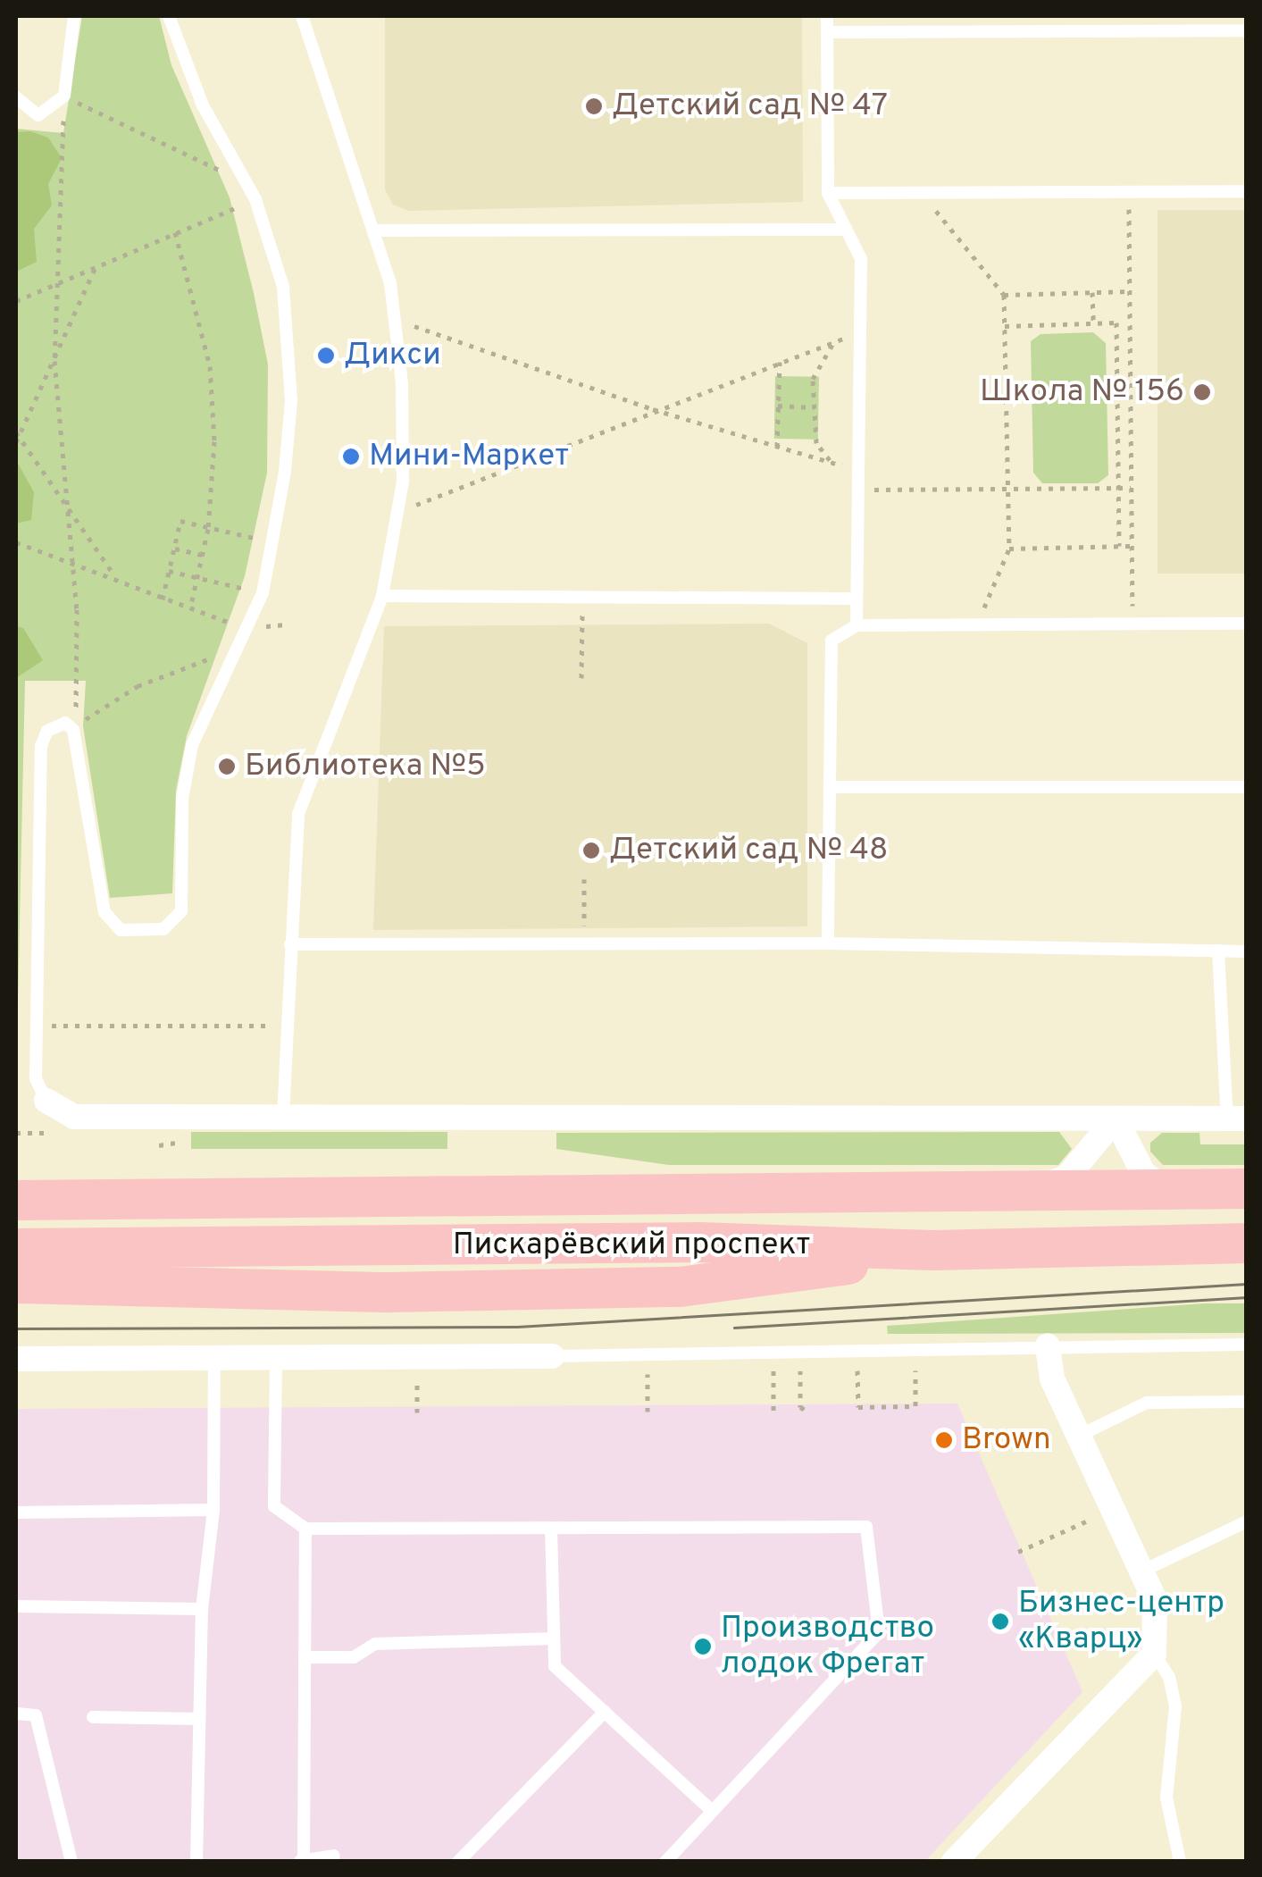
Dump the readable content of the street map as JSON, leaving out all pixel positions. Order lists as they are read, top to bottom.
{
  "streets": {
    "main road": ["Пискарёвский проспект"]
  },
  "places": [
    "Детский сад № 47",
    "Дикси",
    "Школа № 156",
    "Мини-Маркет",
    "Библиотека №5",
    "Детский сад № 48",
    "Brown",
    "Бизнес-центр «Кварц»",
    "Производство лодок Фрегат"
  ]
}
